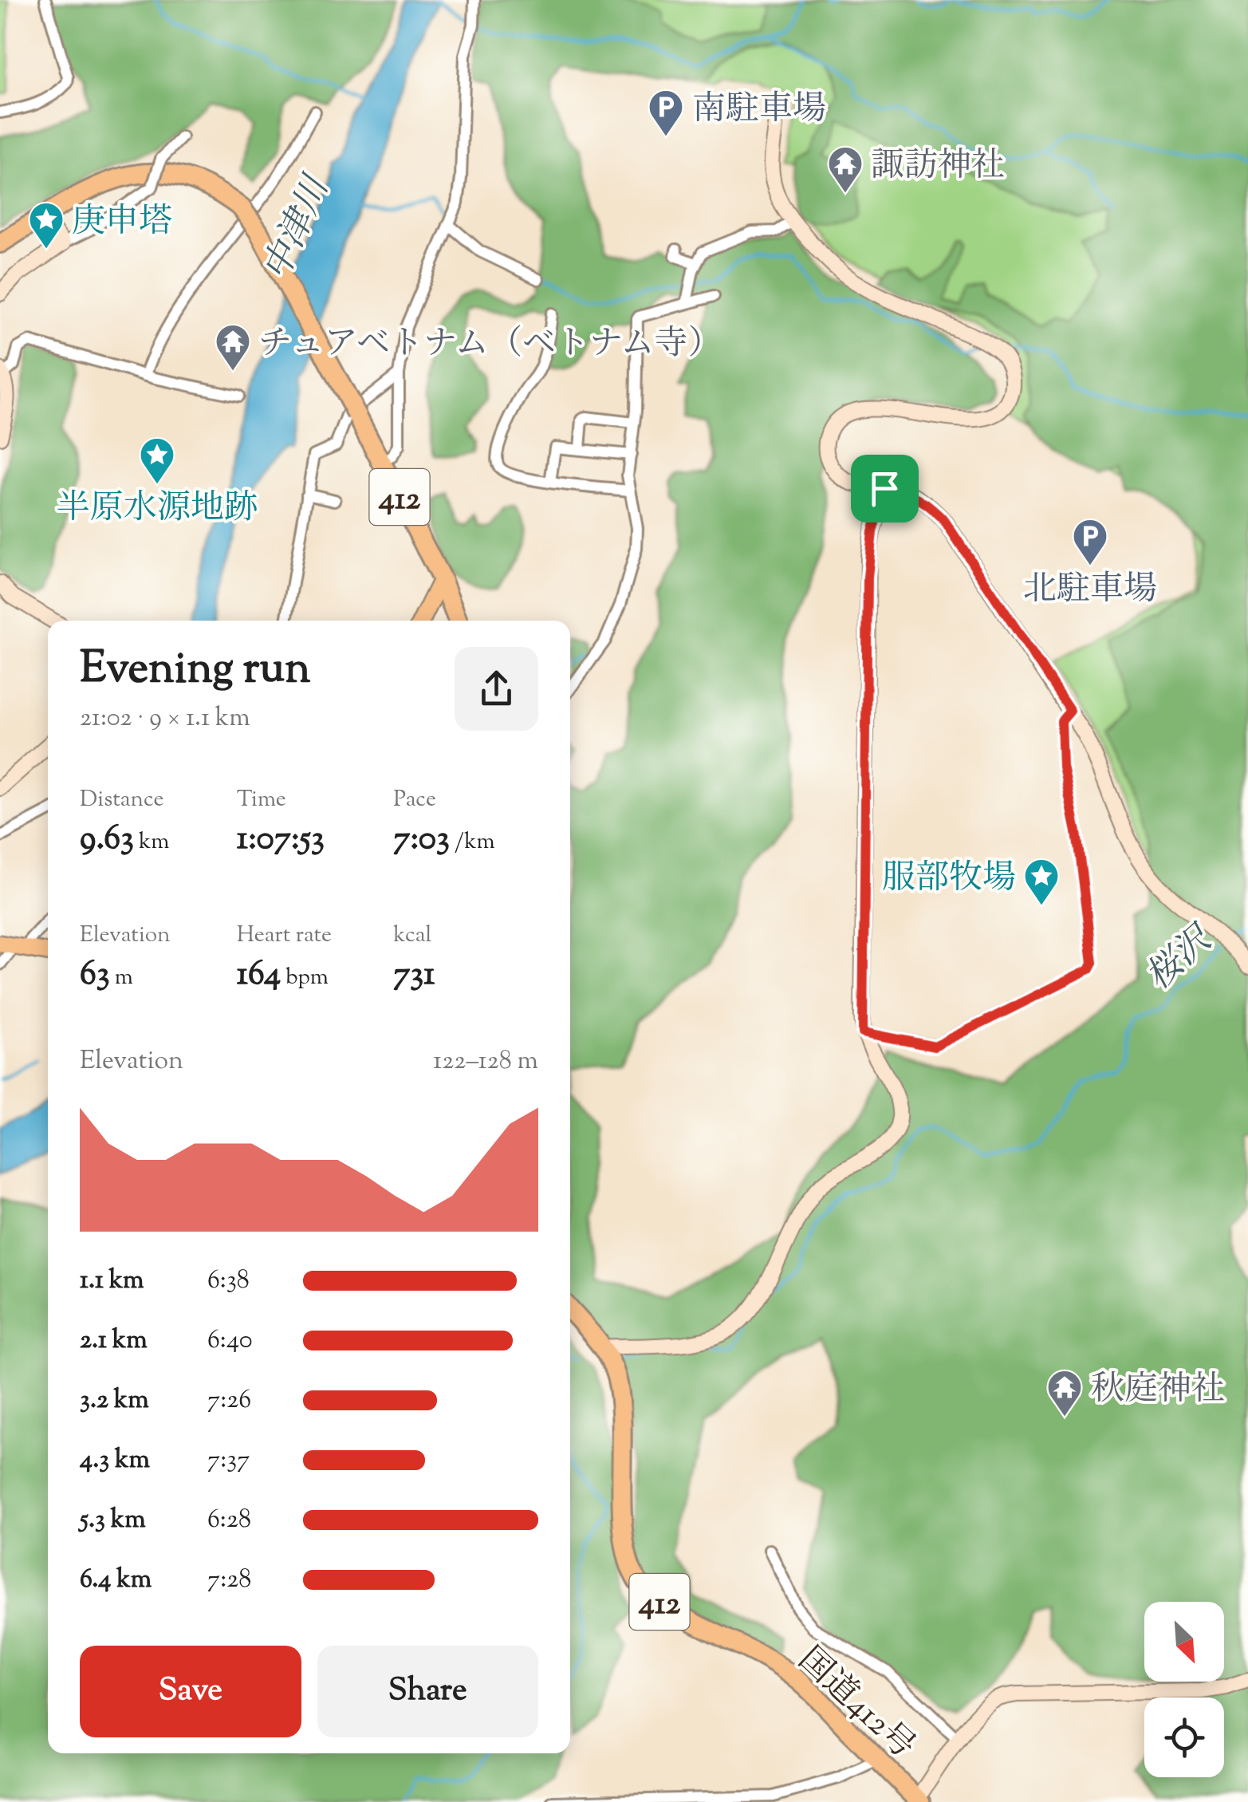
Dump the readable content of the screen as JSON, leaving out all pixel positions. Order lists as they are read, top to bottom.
{
  "streets": {
    "highway": ["412", "国道412号"]
  },
  "water": ["中津川", "桜沢"],
  "places": {
    "parking": ["南駐車場", "北駐車場"],
    "temple": ["諏訪神社", "チュアベトナム（ベトナム寺）", "秋庭神社"],
    "place": ["庚申塔", "半原水源地跡", "服部牧場"]
  },
  "north": "bottom right",
  "page": {
    "heading": ["Evening run", "21:02 · 9 × 1.1 km"],
    "stats": [
      ["Distance", "9.63 km"],
      ["Time", "1:07:53"],
      ["Pace", "7:03 /km"],
      ["Elevation", "63 m"],
      ["Heart rate", "164 bpm"],
      ["kcal", "731"]
    ],
    "chart": ["Elevation", "122–128 m"],
    "list": [
      {
        "name": "1.1 km",
        "note": "6:38"
      },
      {
        "name": "2.1 km",
        "note": "6:40"
      },
      {
        "name": "3.2 km",
        "note": "7:26"
      },
      {
        "name": "4.3 km",
        "note": "7:37"
      },
      {
        "name": "5.3 km",
        "note": "6:28"
      },
      {
        "name": "6.4 km",
        "note": "7:28"
      }
    ],
    "buttons": ["Save", "Share"]
  }
}
